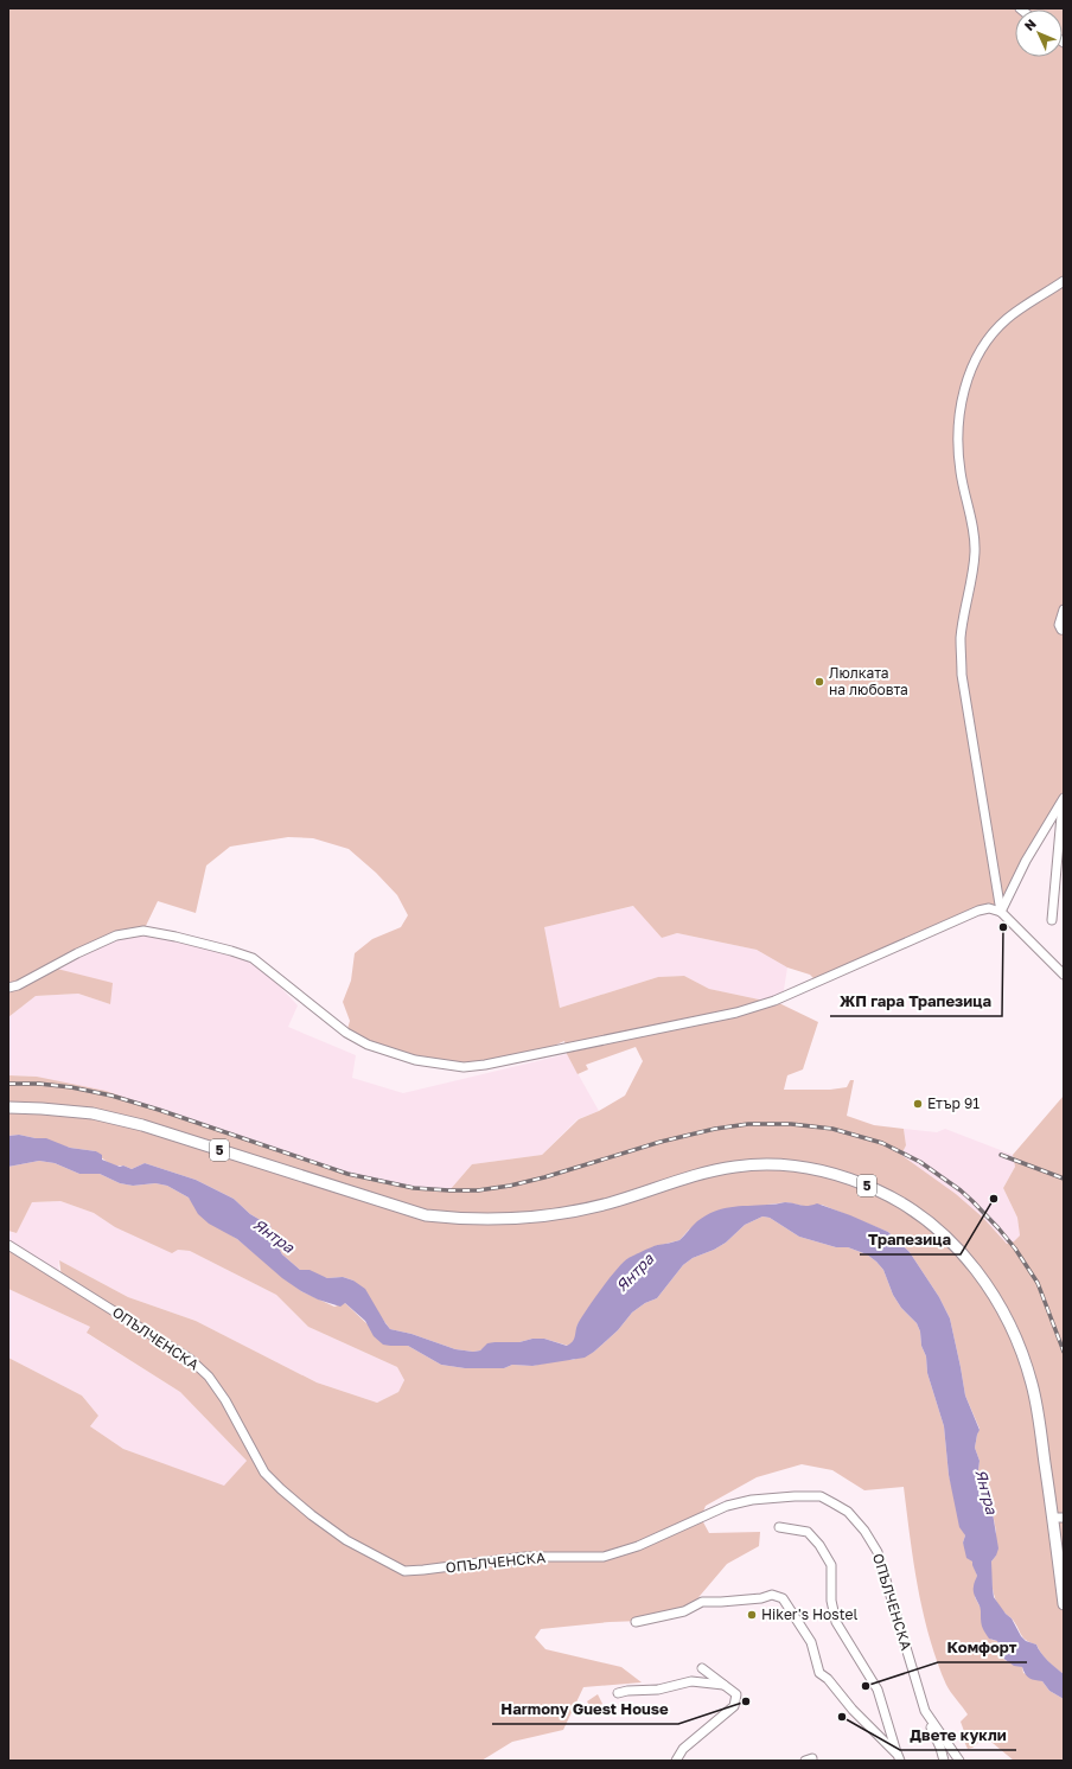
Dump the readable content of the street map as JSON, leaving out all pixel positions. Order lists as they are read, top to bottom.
{
  "streets": {
    "main road": ["5"],
    "street": ["ОПЪЛЧЕНСКА"]
  },
  "water": ["Янтра"],
  "places": [
    "Люлката на любовта",
    "ЖП гара Трапезица",
    "Етър 91",
    "Трапезица",
    "Hiker's Hostel",
    "Комфорт",
    "Harmony Guest House",
    "Двете кукли"
  ],
  "north": "top left"
}
